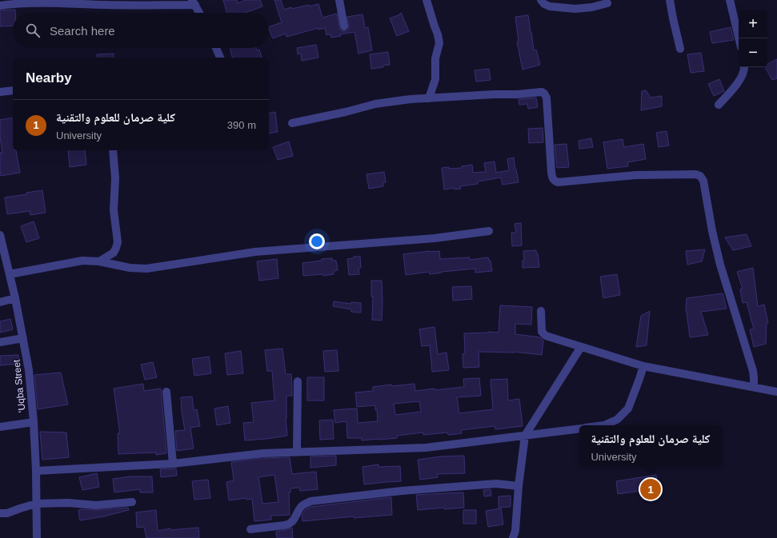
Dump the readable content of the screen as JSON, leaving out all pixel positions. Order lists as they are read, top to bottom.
{
  "streets": {
    "street": ["‘Uqba Street"]
  },
  "page": {
    "map_buttons": ["+", "−"],
    "search": "Search here",
    "heading": "Nearby",
    "list": [
      {
        "mark": "1",
        "name": "كلية صرمان للعلوم والتقنية",
        "note": "University",
        "value": "390 m"
      }
    ],
    "popup": ["كلية صرمان للعلوم والتقنية", "University"],
    "pins": "1"
  }
}
